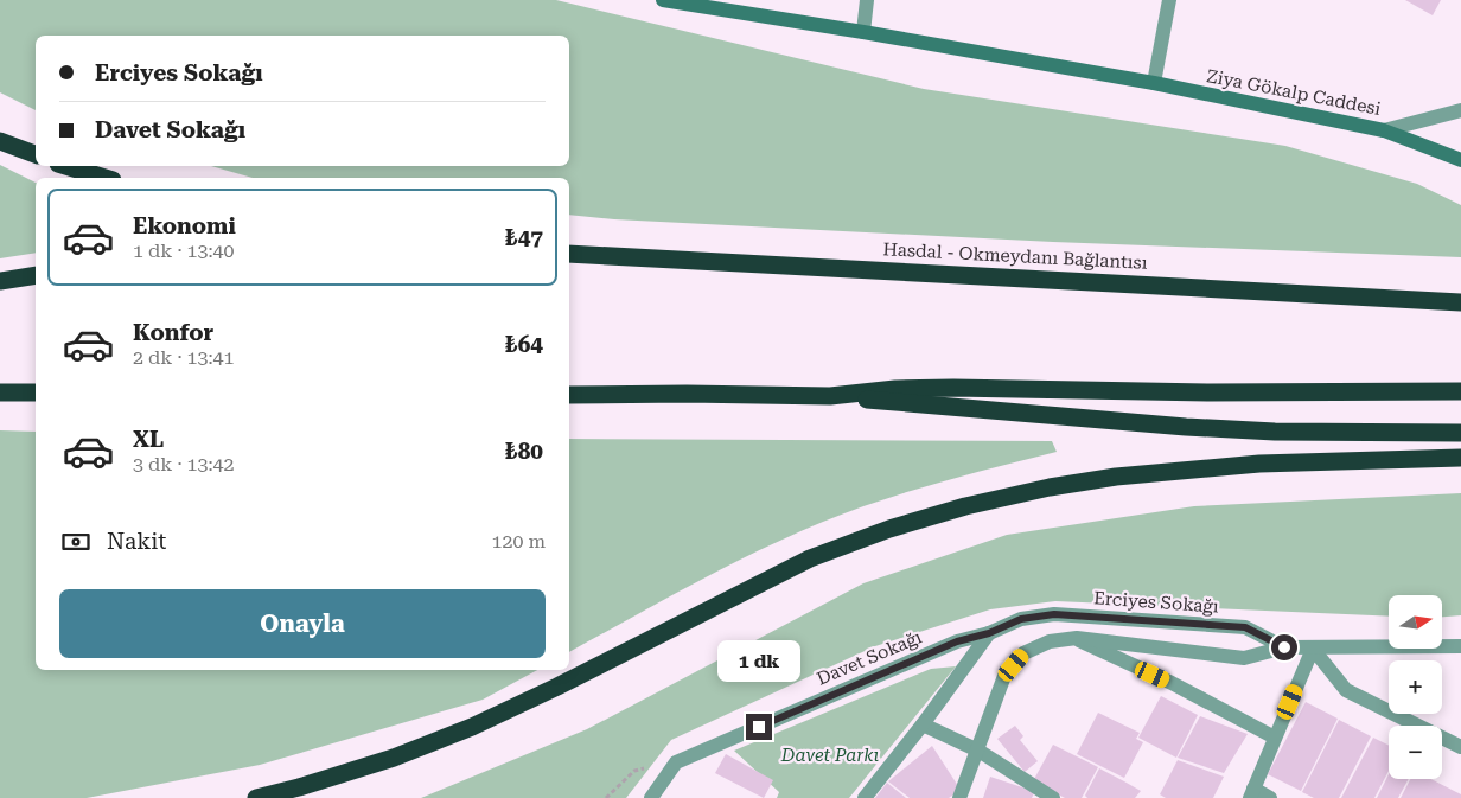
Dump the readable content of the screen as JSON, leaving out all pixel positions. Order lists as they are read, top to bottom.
{
  "streets": {
    "highway": ["Hasdal - Okmeydanı Bağlantısı"],
    "main road": ["Ziya Gökalp Caddesi"],
    "street": ["Erciyes Sokağı", "Davet Sokağı"]
  },
  "crossings": [
    ["Erciyes Sokağı", "Davet Sokağı"]
  ],
  "parks": ["Davet Parkı"],
  "north": "right",
  "page": {
    "banner": ["Erciyes Sokağı", "Davet Sokağı"],
    "list": [
      {
        "name": "Ekonomi",
        "note": "1 dk · 13:40",
        "value": "₺47"
      },
      {
        "name": "Konfor",
        "note": "2 dk · 13:41",
        "value": "₺64"
      },
      {
        "name": "XL",
        "note": "3 dk · 13:42",
        "value": "₺80"
      }
    ],
    "pay": ["Nakit", "120 m"],
    "buttons": "Onayla",
    "map_buttons": ["+", "−"],
    "bubble": "1 dk"
  }
}
